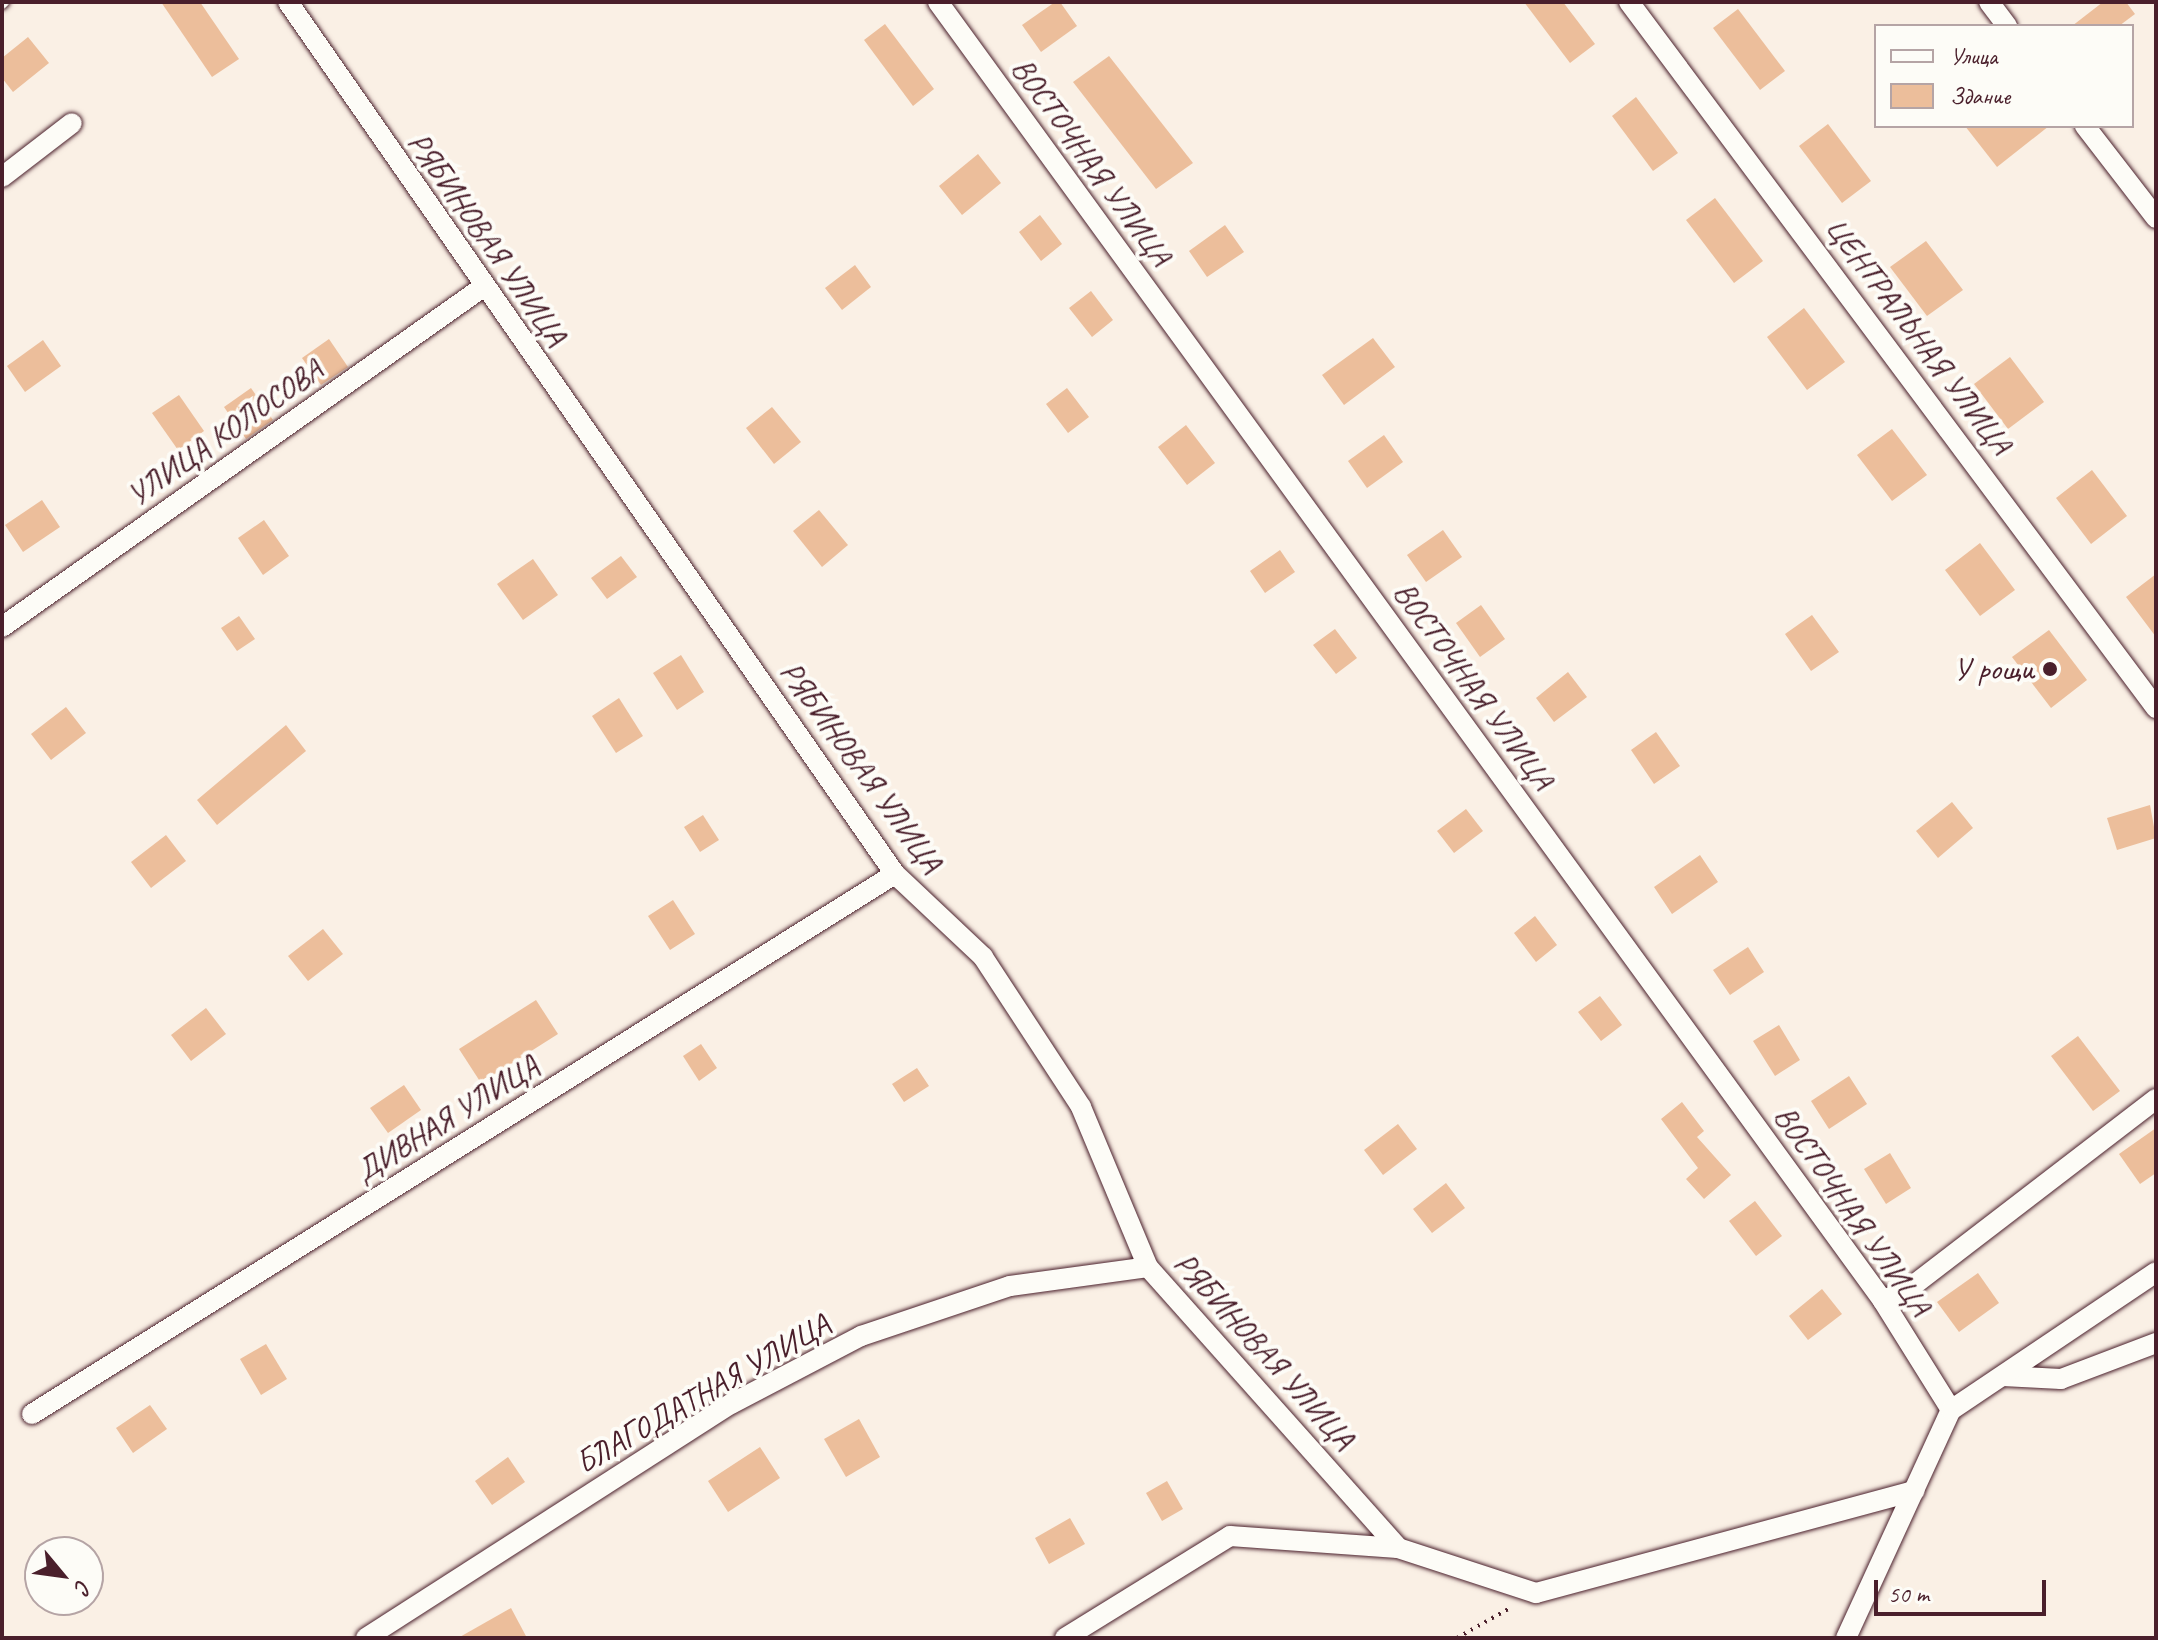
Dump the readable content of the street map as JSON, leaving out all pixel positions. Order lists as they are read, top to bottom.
{
  "streets": {
    "street": [
      "ВОСТОЧНАЯ УЛИЦА",
      "РЯБИНОВАЯ УЛИЦА",
      "ЦЕНТРАЛЬНАЯ УЛИЦА",
      "УЛИЦА КОЛОСОВА",
      "ДИВНАЯ УЛИЦА",
      "БЛАГОДАТНАЯ УЛИЦА"
    ]
  },
  "crossings": [
    ["РЯБИНОВАЯ УЛИЦА", "УЛИЦА КОЛОСОВА"],
    ["РЯБИНОВАЯ УЛИЦА", "ДИВНАЯ УЛИЦА"],
    ["РЯБИНОВАЯ УЛИЦА", "БЛАГОДАТНАЯ УЛИЦА"]
  ],
  "places": ["У рощи"],
  "legend": ["Улица", "Здание"],
  "scale_bar": "50 m",
  "north": "bottom right"
}
